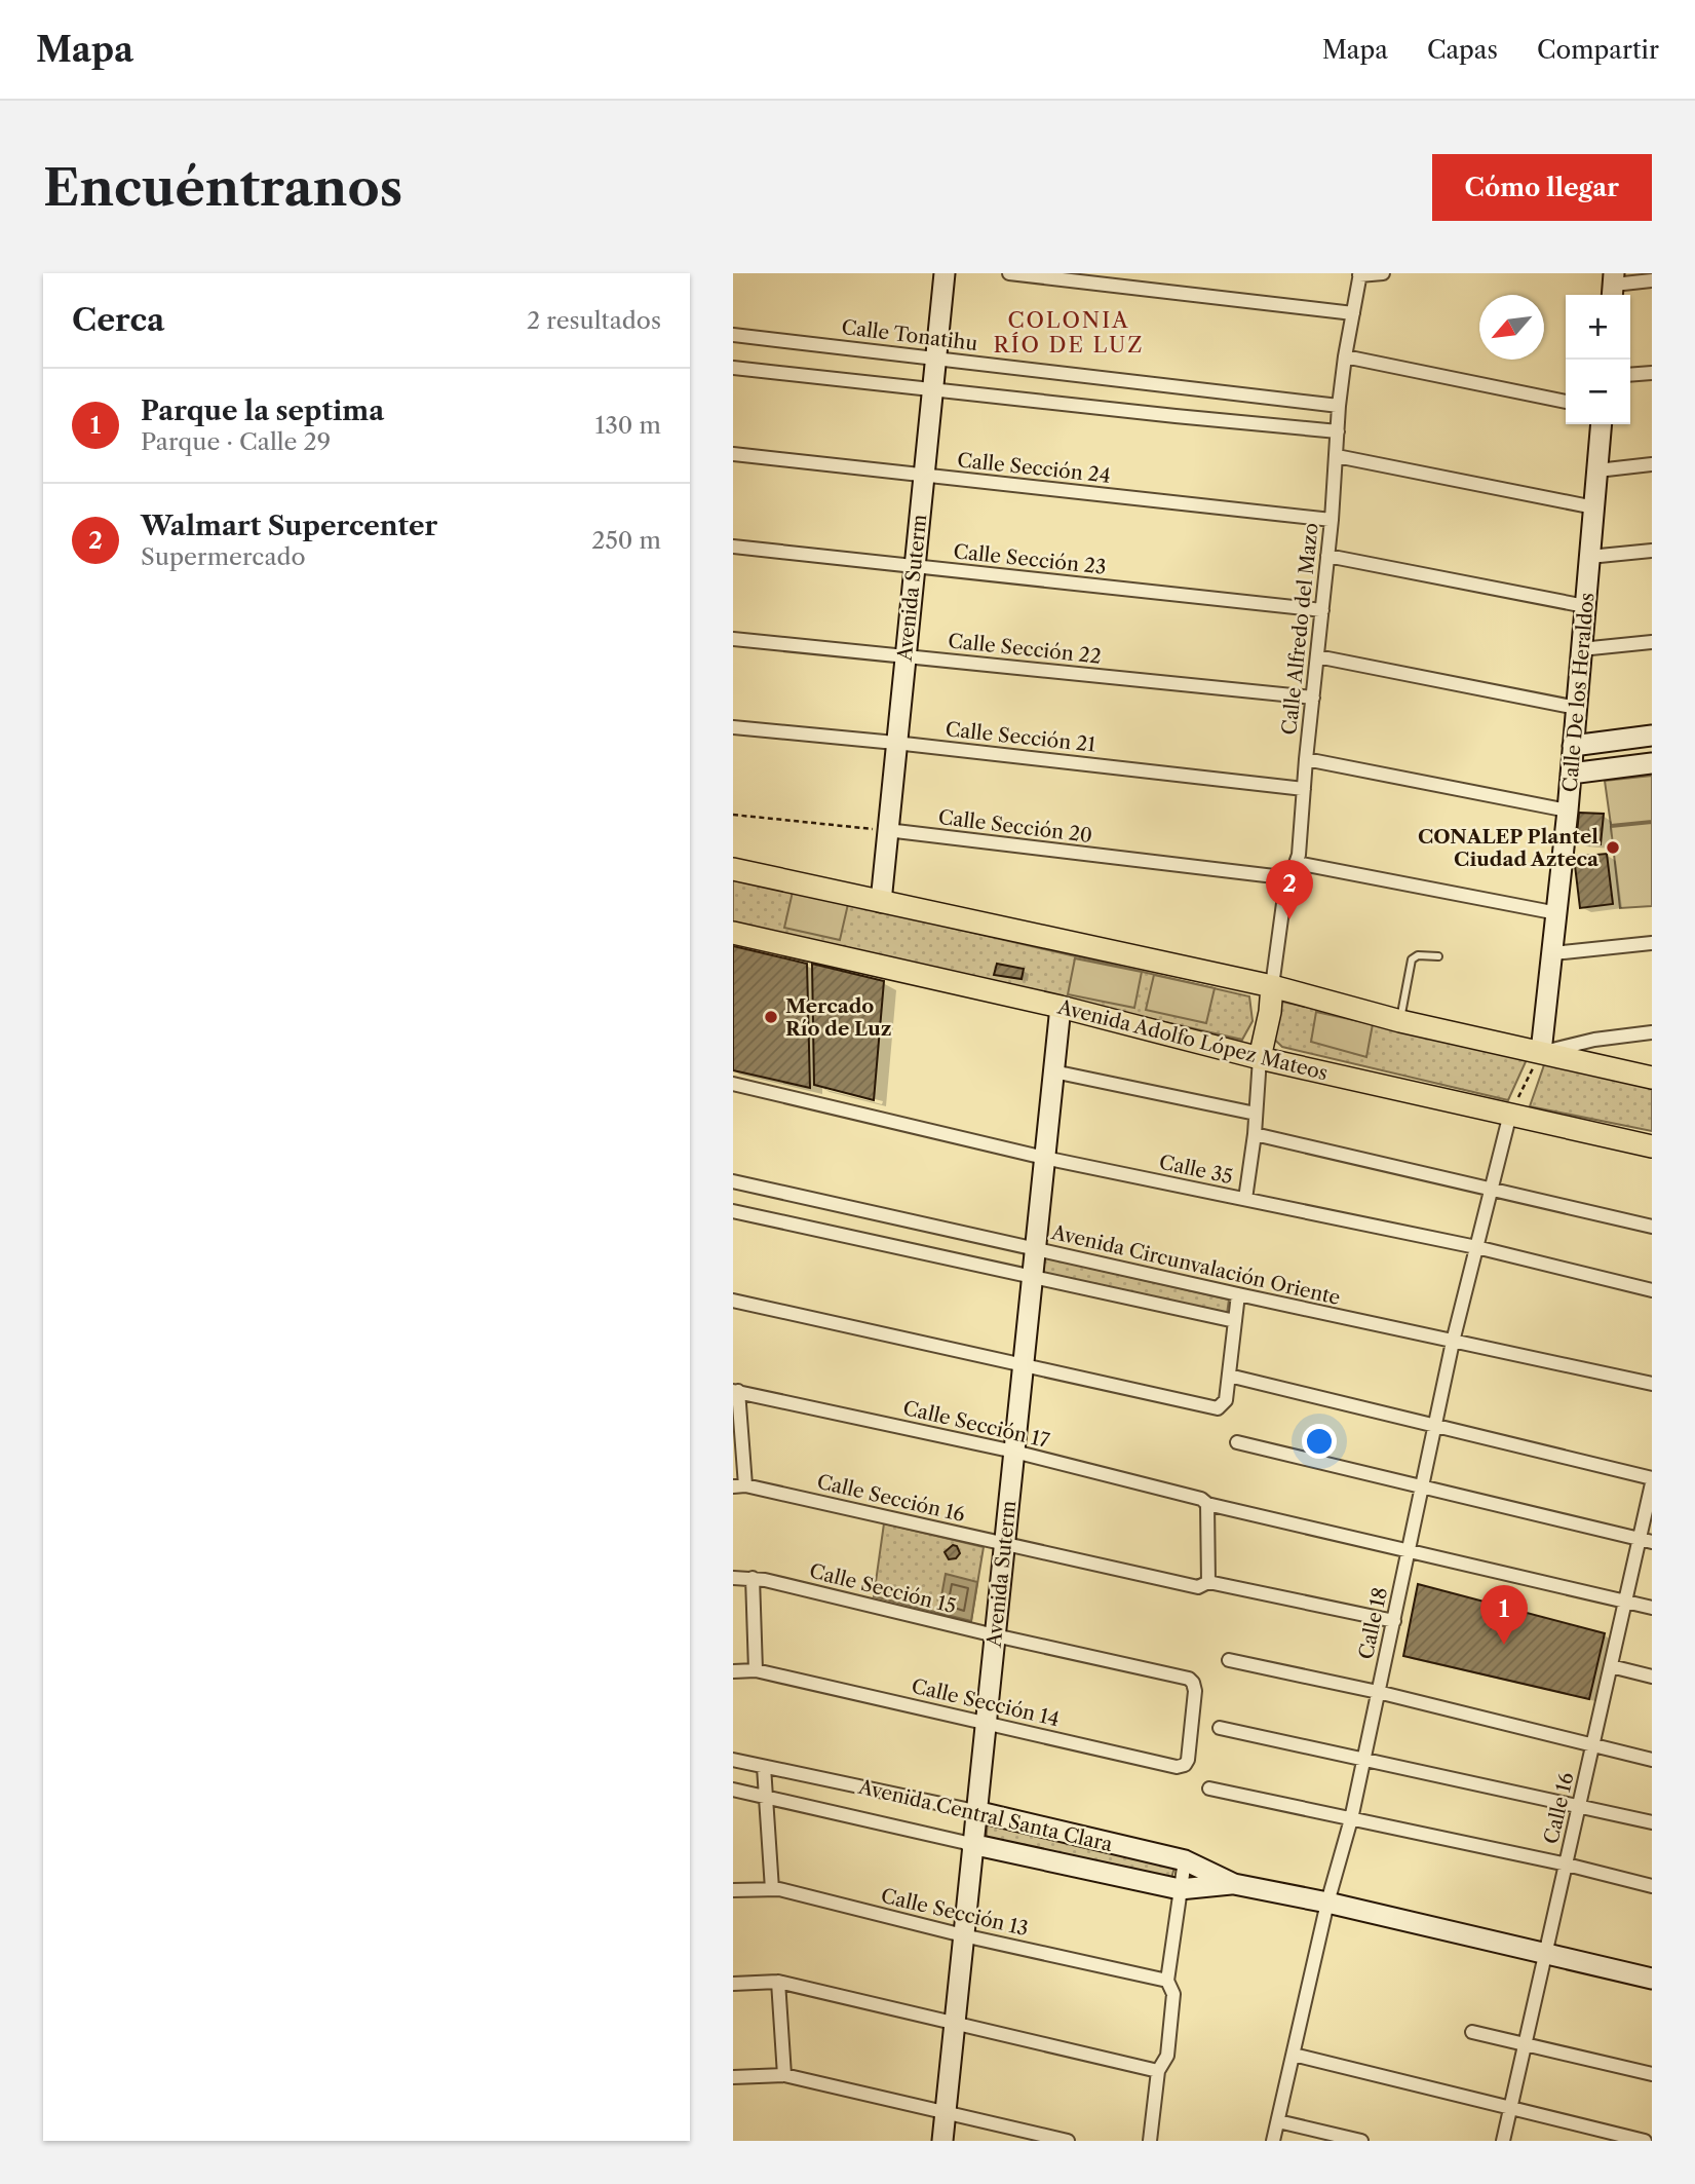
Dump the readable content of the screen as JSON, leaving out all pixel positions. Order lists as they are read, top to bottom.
{
  "streets": {
    "main road": ["Avenida Adolfo López Mateos"],
    "street": [
      "Calle Tonatihu",
      "Calle Sección 24",
      "Calle Sección 23",
      "Avenida Suterm",
      "Calle Alfredo del Mazo",
      "Calle Sección 22",
      "Calle De los Heraldos",
      "Calle Sección 21",
      "Calle Sección 20",
      "Calle 35",
      "Avenida Circunvalación Oriente",
      "Calle Sección 17",
      "Calle Sección 16",
      "Calle Sección 15",
      "Calle 18",
      "Calle Sección 14",
      "Calle 16",
      "Avenida Central Santa Clara",
      "Calle Sección 13"
    ]
  },
  "crossings": [
    ["Calle Tonatihu", "Avenida Suterm"],
    ["Calle Tonatihu", "Calle Alfredo del Mazo"],
    ["Calle Sección 24", "Avenida Suterm"],
    ["Calle Sección 24", "Calle Alfredo del Mazo"],
    ["Calle Sección 23", "Avenida Suterm"],
    ["Calle Sección 23", "Calle Alfredo del Mazo"],
    ["Avenida Suterm", "Calle Sección 22"],
    ["Avenida Suterm", "Calle Sección 21"],
    ["Avenida Suterm", "Calle Sección 20"],
    ["Avenida Suterm", "Avenida Adolfo López Mateos"],
    ["Avenida Suterm", "Calle 35"],
    ["Avenida Suterm", "Avenida Circunvalación Oriente"],
    ["Avenida Suterm", "Calle Sección 17"],
    ["Avenida Suterm", "Calle Sección 16"],
    ["Avenida Suterm", "Calle Sección 15"],
    ["Avenida Suterm", "Calle Sección 14"],
    ["Avenida Suterm", "Avenida Central Santa Clara"],
    ["Avenida Suterm", "Calle Sección 13"],
    ["Calle Alfredo del Mazo", "Calle Sección 22"],
    ["Calle Alfredo del Mazo", "Calle Sección 21"],
    ["Calle Alfredo del Mazo", "Calle Sección 20"],
    ["Avenida Adolfo López Mateos", "Calle 18"],
    ["Calle 35", "Calle 18"],
    ["Avenida Circunvalación Oriente", "Calle 18"],
    ["Calle Sección 17", "Calle 18"],
    ["Calle Sección 17", "Calle 16"],
    ["Calle Sección 16", "Calle 18"],
    ["Calle Sección 15", "Calle Sección 14"],
    ["Calle 18", "Avenida Central Santa Clara"],
    ["Calle 16", "Avenida Central Santa Clara"]
  ],
  "districts": ["COLONIA RÍO DE LUZ"],
  "places": ["CONALEP Plantel Ciudad Azteca", "Mercado Río de Luz"],
  "north": "bottom left",
  "page": {
    "header": "Mapa",
    "nav": ["Mapa", "Capas", "Compartir"],
    "buttons": "Cómo llegar",
    "title": "Encuéntranos",
    "heading": ["Cerca", "2 resultados"],
    "map_buttons": ["+", "−"],
    "list": [
      {
        "mark": "1",
        "name": "Parque la septima",
        "note": "Parque · Calle 29",
        "value": "130 m"
      },
      {
        "mark": "2",
        "name": "Walmart Supercenter",
        "note": "Supermercado",
        "value": "250 m"
      }
    ],
    "pins": ["2", "1"]
  }
}
